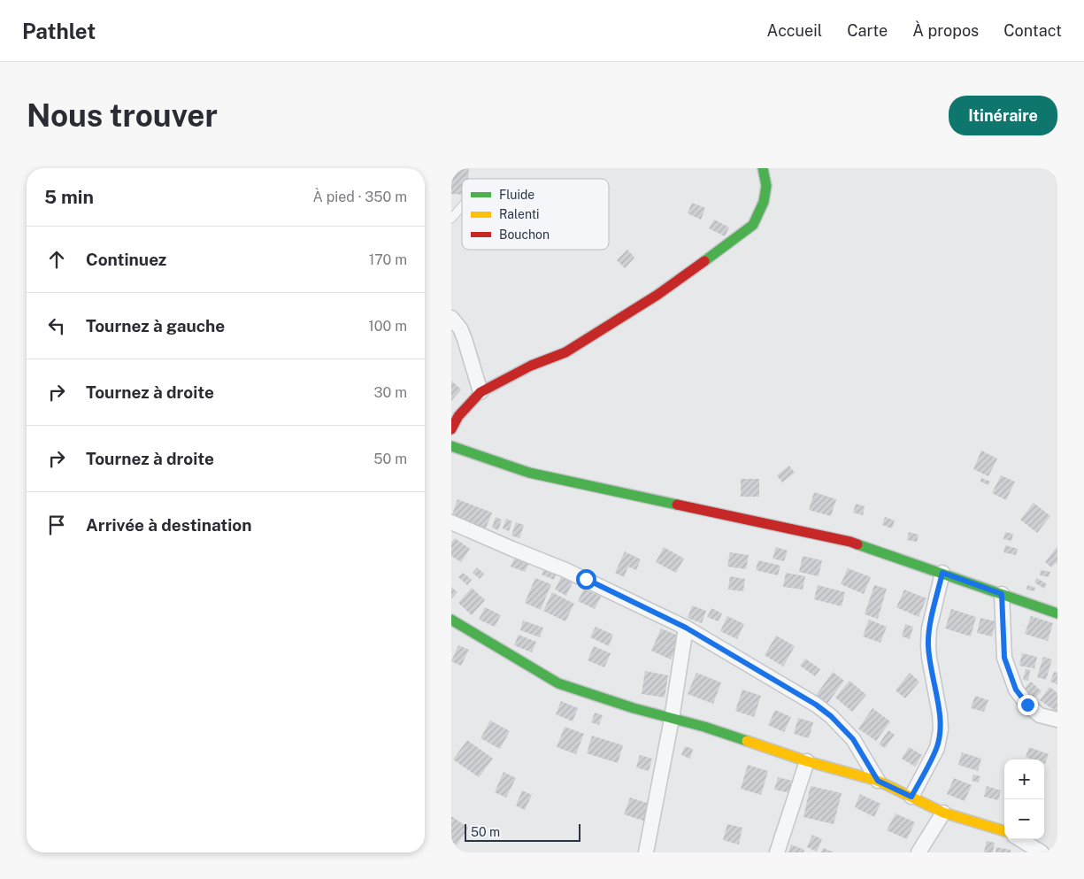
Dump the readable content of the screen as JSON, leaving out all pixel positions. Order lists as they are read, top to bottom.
{
  "legend": ["Fluide", "Ralenti", "Bouchon"],
  "scale_bar": "50 m",
  "page": {
    "header": "Pathlet",
    "nav": [
      "Accueil",
      "Carte",
      "À propos",
      "Contact"
    ],
    "buttons": "Itinéraire",
    "title": "Nous trouver",
    "heading": ["5 min", "À pied · 350 m"],
    "list": [
      ["Continuez", "170 m"],
      ["Tournez à gauche", "100 m"],
      ["Tournez à droite", "30 m"],
      ["Tournez à droite", "50 m"],
      "Arrivée à destination"
    ],
    "map_buttons": ["+", "−"],
    "scale": "50 m"
  }
}
